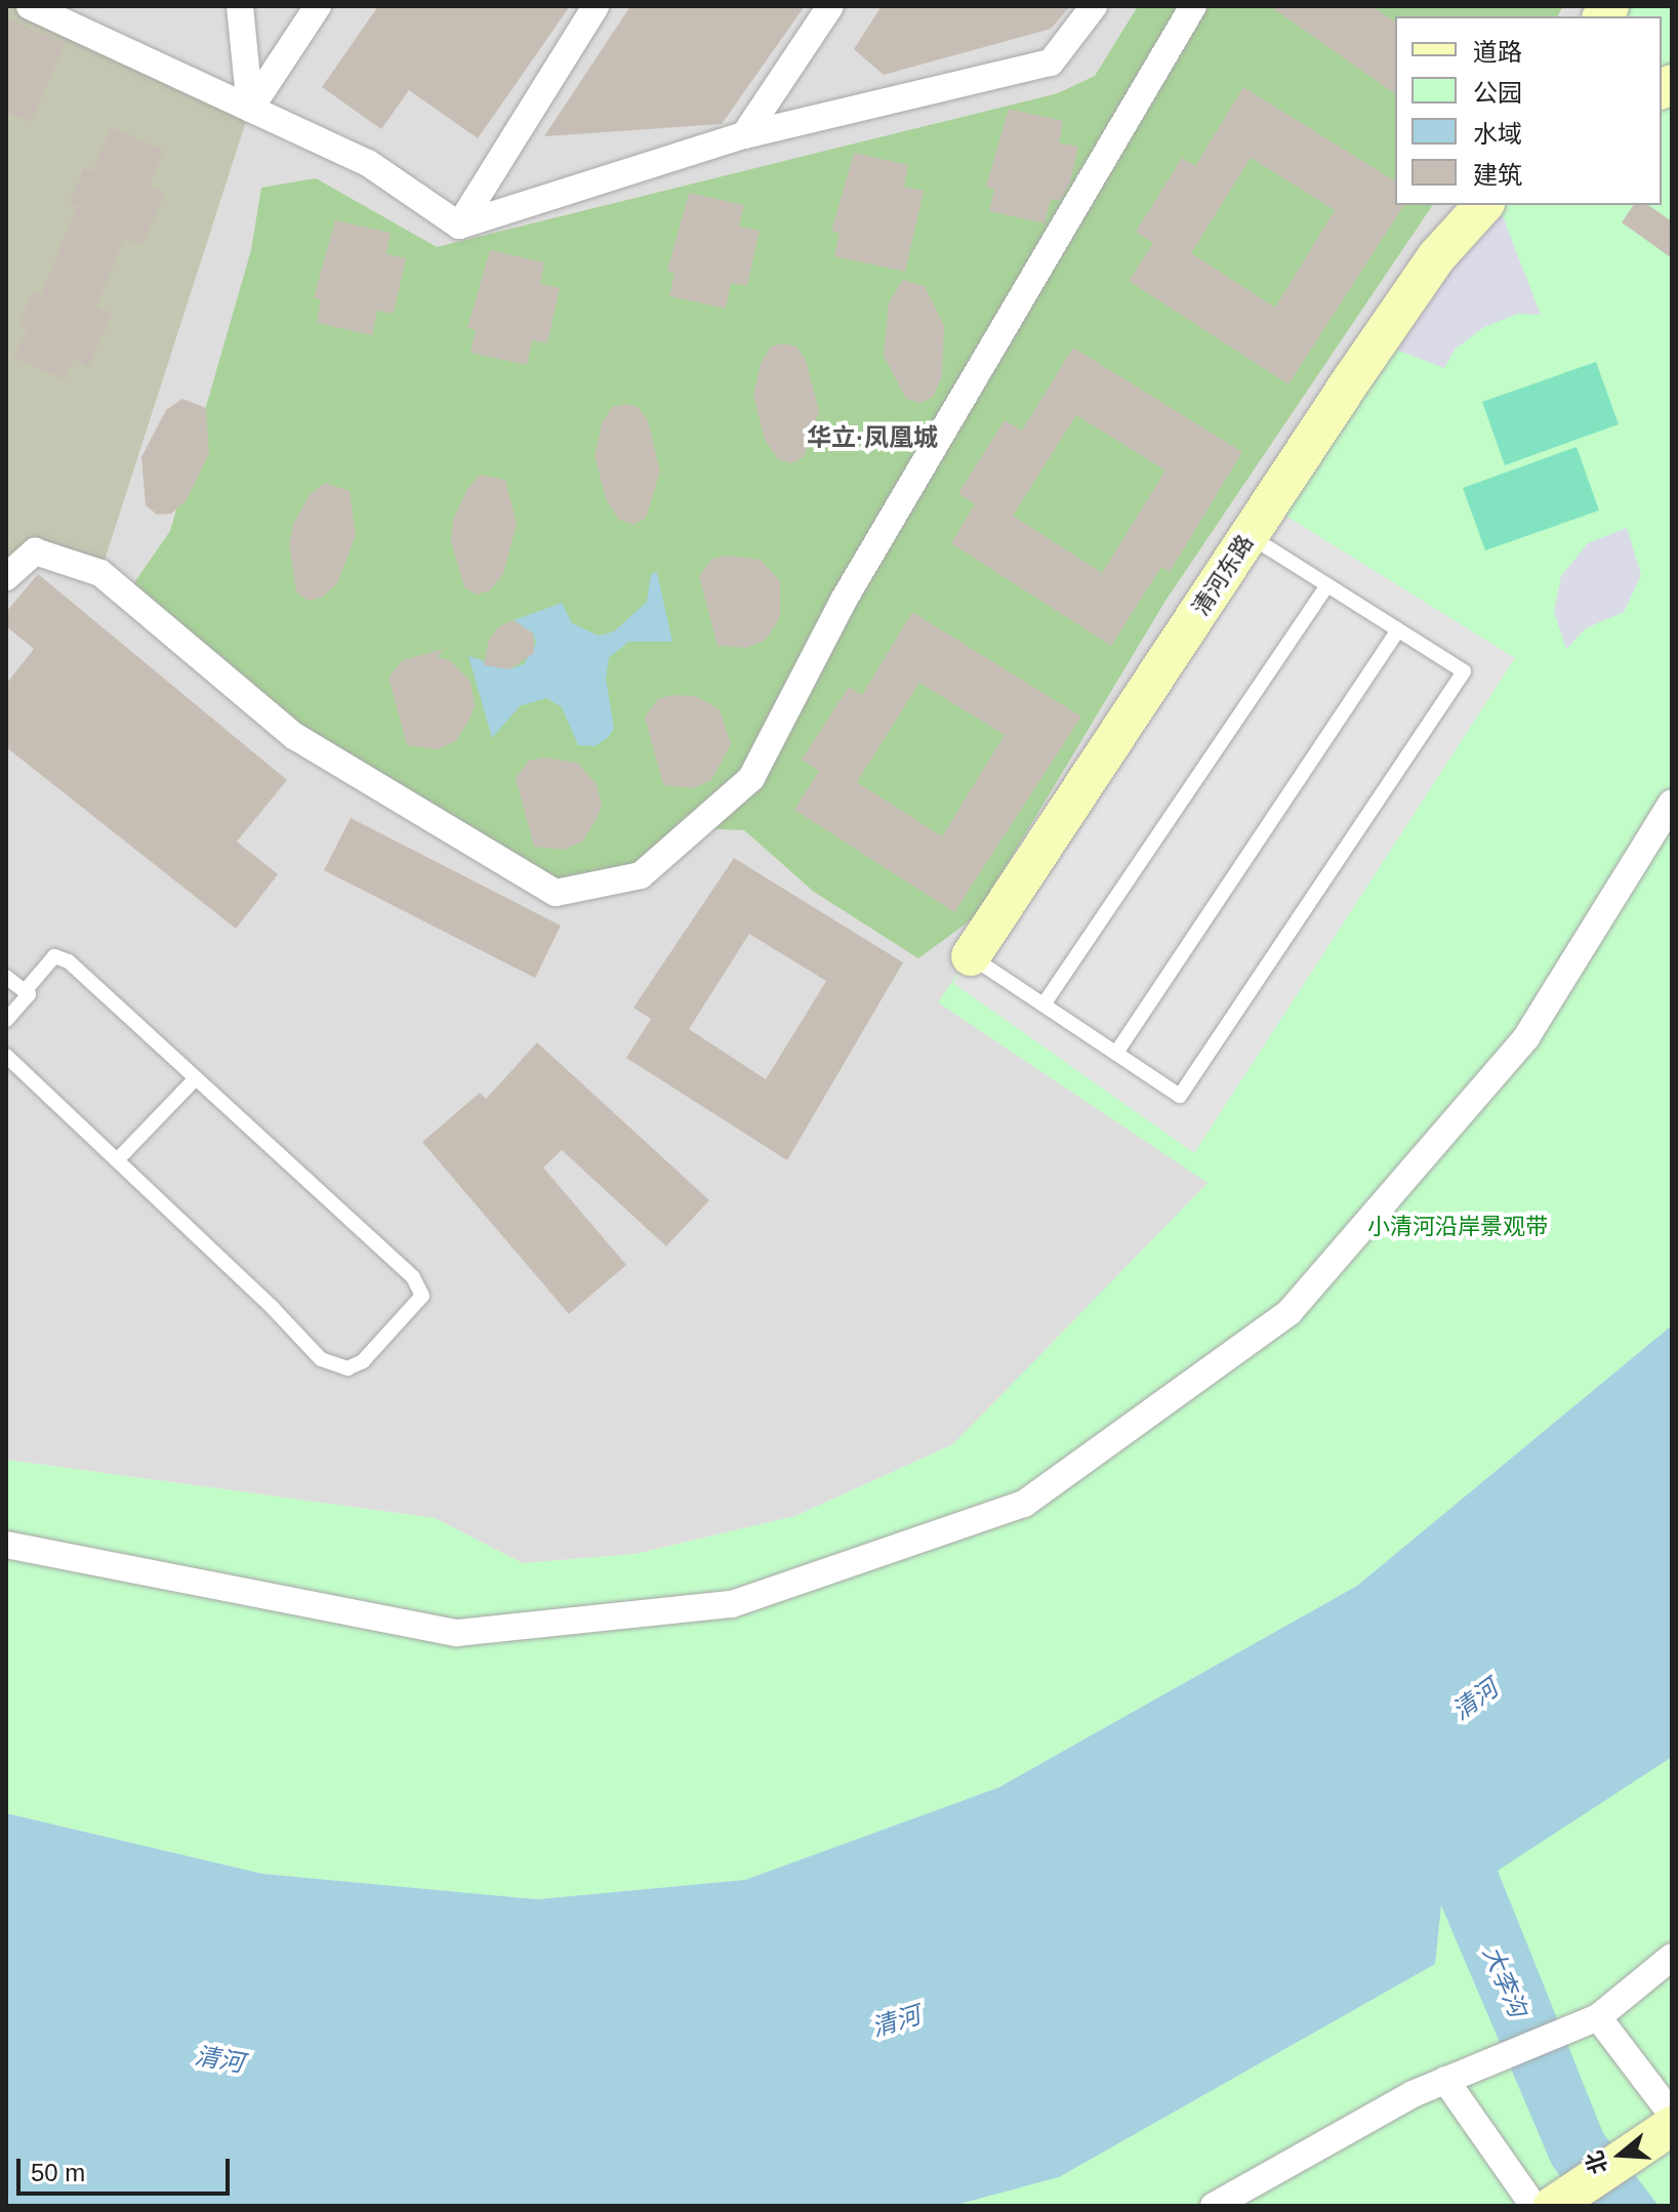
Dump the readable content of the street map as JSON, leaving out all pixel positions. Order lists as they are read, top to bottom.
{
  "streets": {
    "street": ["清河东路"]
  },
  "districts": ["华立·凤凰城"],
  "water": ["清河", "大李沟"],
  "parks": ["小清河沿岸景观带"],
  "legend": [
    "道路",
    "公园",
    "水域",
    "建筑"
  ],
  "scale_bar": "50 m",
  "north": "left"
}
